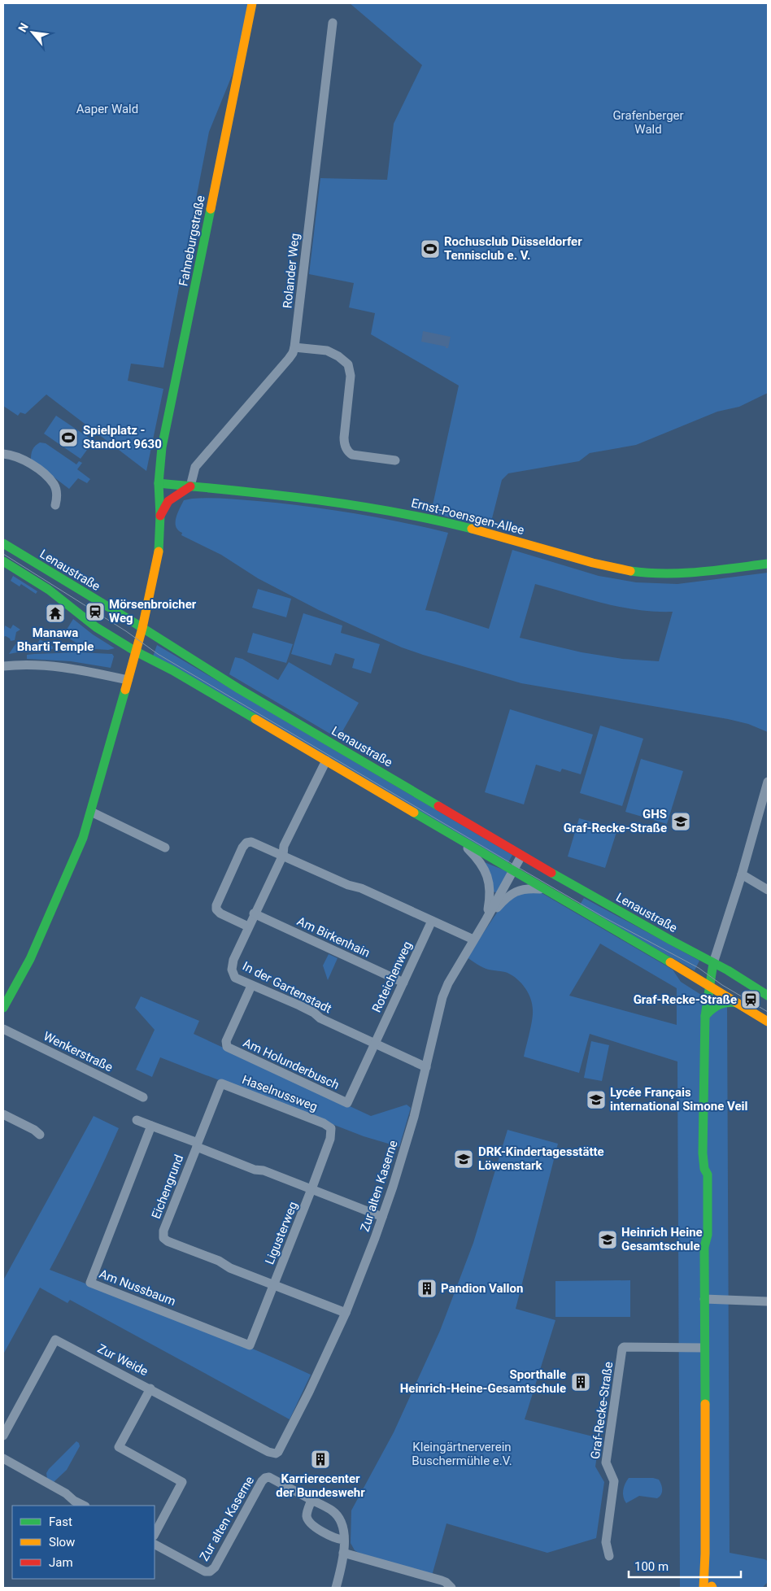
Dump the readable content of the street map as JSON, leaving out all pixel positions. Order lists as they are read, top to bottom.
{
  "streets": {
    "street": [
      "Fahneburgstraße",
      "Rolander Weg",
      "Ernst-Poensgen-Allee",
      "Lenaustraße",
      "Am Birkenhain",
      "Roteichenweg",
      "In der Gartenstadt",
      "Wenkerstraße",
      "Am Holunderbusch",
      "Haselnussweg",
      "Zur alten Kaserne",
      "Eichengrund",
      "Ligusterweg",
      "Am Nussbaum",
      "Zur Weide",
      "Graf-Recke-Straße"
    ]
  },
  "crossings": [
    ["Fahneburgstraße", "Ernst-Poensgen-Allee"],
    ["Rolander Weg", "Ernst-Poensgen-Allee"],
    ["Lenaustraße", "Zur alten Kaserne"],
    ["Am Birkenhain", "Roteichenweg"],
    ["Am Birkenhain", "In der Gartenstadt"],
    ["Roteichenweg", "In der Gartenstadt"],
    ["Roteichenweg", "Am Holunderbusch"],
    ["In der Gartenstadt", "Am Holunderbusch"],
    ["In der Gartenstadt", "Zur alten Kaserne"],
    ["Haselnussweg", "Eichengrund"],
    ["Haselnussweg", "Ligusterweg"],
    ["Zur alten Kaserne", "Eichengrund"],
    ["Zur alten Kaserne", "Zur Weide"],
    ["Eichengrund", "Ligusterweg"],
    ["Eichengrund", "Am Nussbaum"],
    ["Ligusterweg", "Am Nussbaum"]
  ],
  "parks": ["Aaper Wald", "Grafenberger Wald", "Kleingärtnerverein Buschermühle e.V."],
  "places": {
    "sports": ["Rochusclub Düsseldorfer Tennisclub e. V.", "Spielplatz - Standort 9630"],
    "station": ["Mörsenbroicher Weg", "Graf-Recke-Straße"],
    "temple": ["Manawa Bharti Temple"],
    "school or university": [
      "GHS Graf-Recke-Straße",
      "Lycée Français international Simone Veil",
      "DRK-Kindertagesstätte Löwenstark",
      "Heinrich Heine Gesamtschule"
    ],
    "building": ["Pandion Vallon", "Sporthalle Heinrich-Heine-Gesamtschule", "Karrierecenter der Bundeswehr"]
  },
  "legend": ["Fast", "Slow", "Jam"],
  "scale_bar": "100 m",
  "north": "top left"
}
